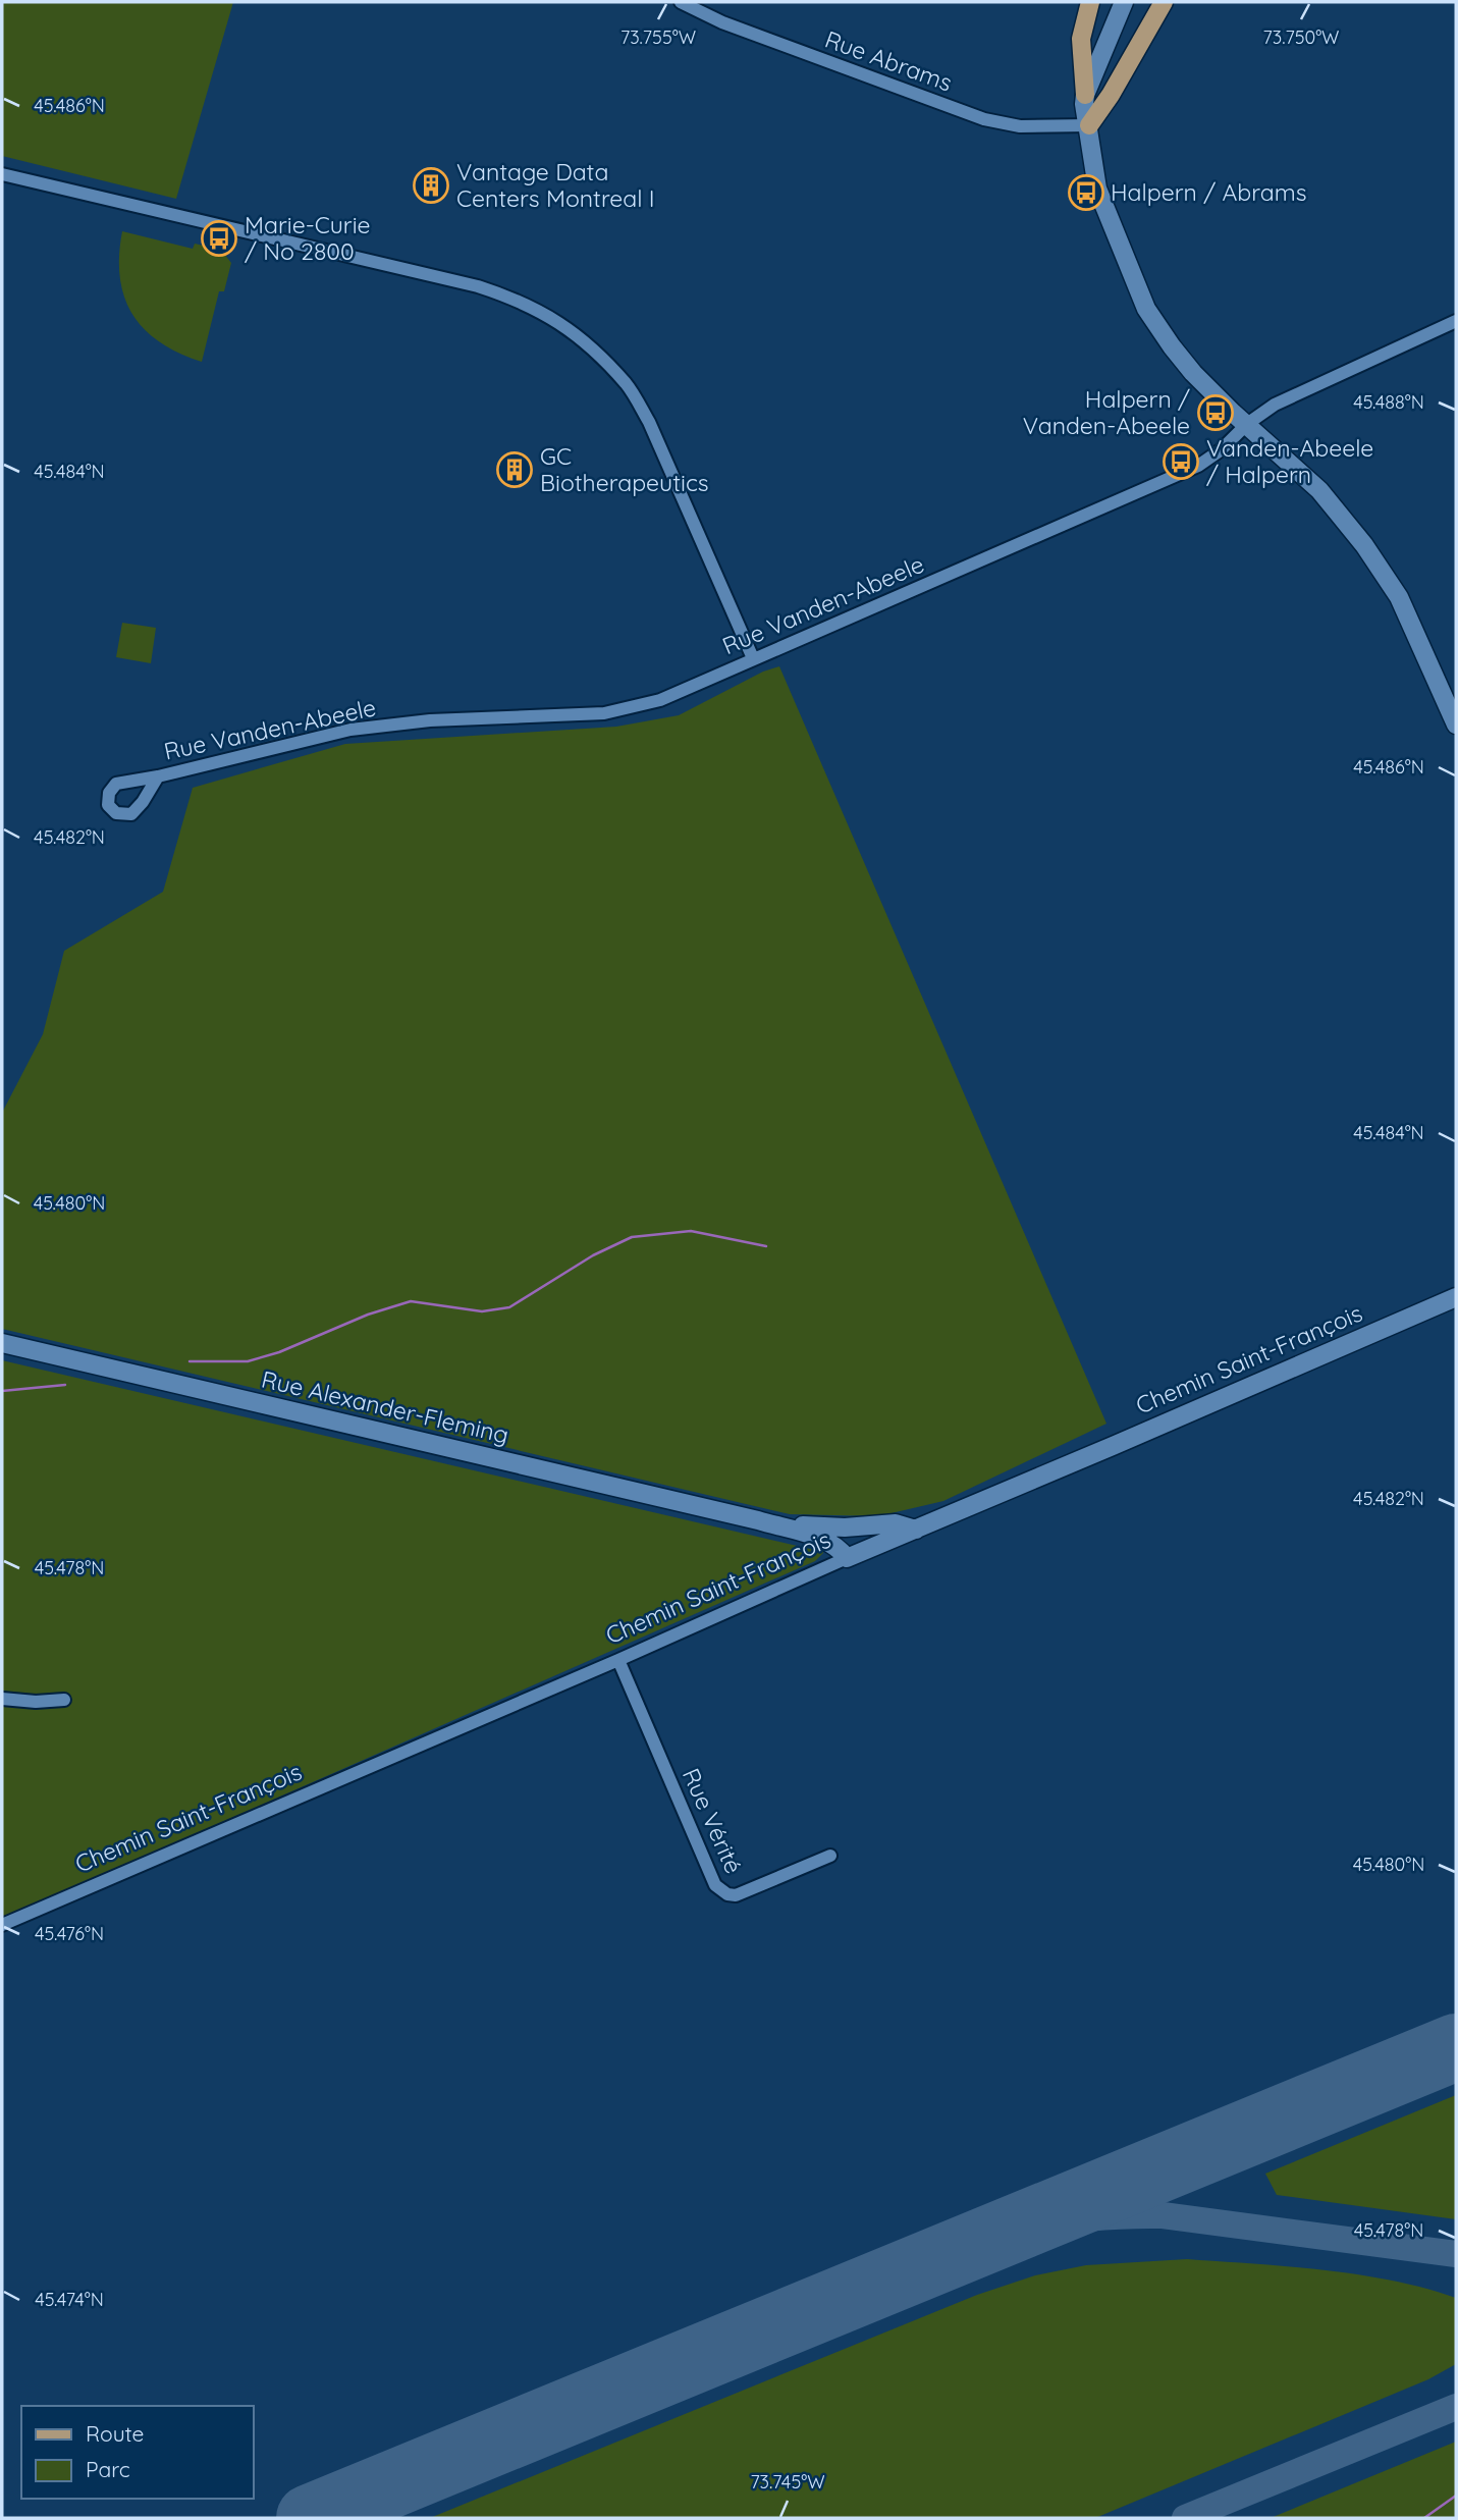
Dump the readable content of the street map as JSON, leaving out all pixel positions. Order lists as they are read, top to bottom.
{
  "streets": {
    "street": [
      "Rue Abrams",
      "Rue Vanden-Abeele",
      "Chemin Saint-François",
      "Rue Alexander-Fleming",
      "Rue Vérité"
    ]
  },
  "crossings": [
    ["Chemin Saint-François", "Rue Alexander-Fleming"],
    ["Chemin Saint-François", "Rue Vérité"]
  ],
  "places": {
    "building": ["Vantage Data Centers Montreal I", "GC Biotherapeutics"],
    "bus stop": [
      "Halpern / Abrams",
      "Marie-Curie / No 2800",
      "Halpern / Vanden-Abeele",
      "Vanden-Abeele / Halpern"
    ]
  },
  "legend": ["Route", "Parc"],
  "coordinates": [
    "73.755°W",
    "73.750°W",
    "45.486°N",
    "45.488°N",
    "45.484°N",
    "45.482°N",
    "45.480°N",
    "45.478°N",
    "45.476°N",
    "45.474°N",
    "73.745°W"
  ]
}
